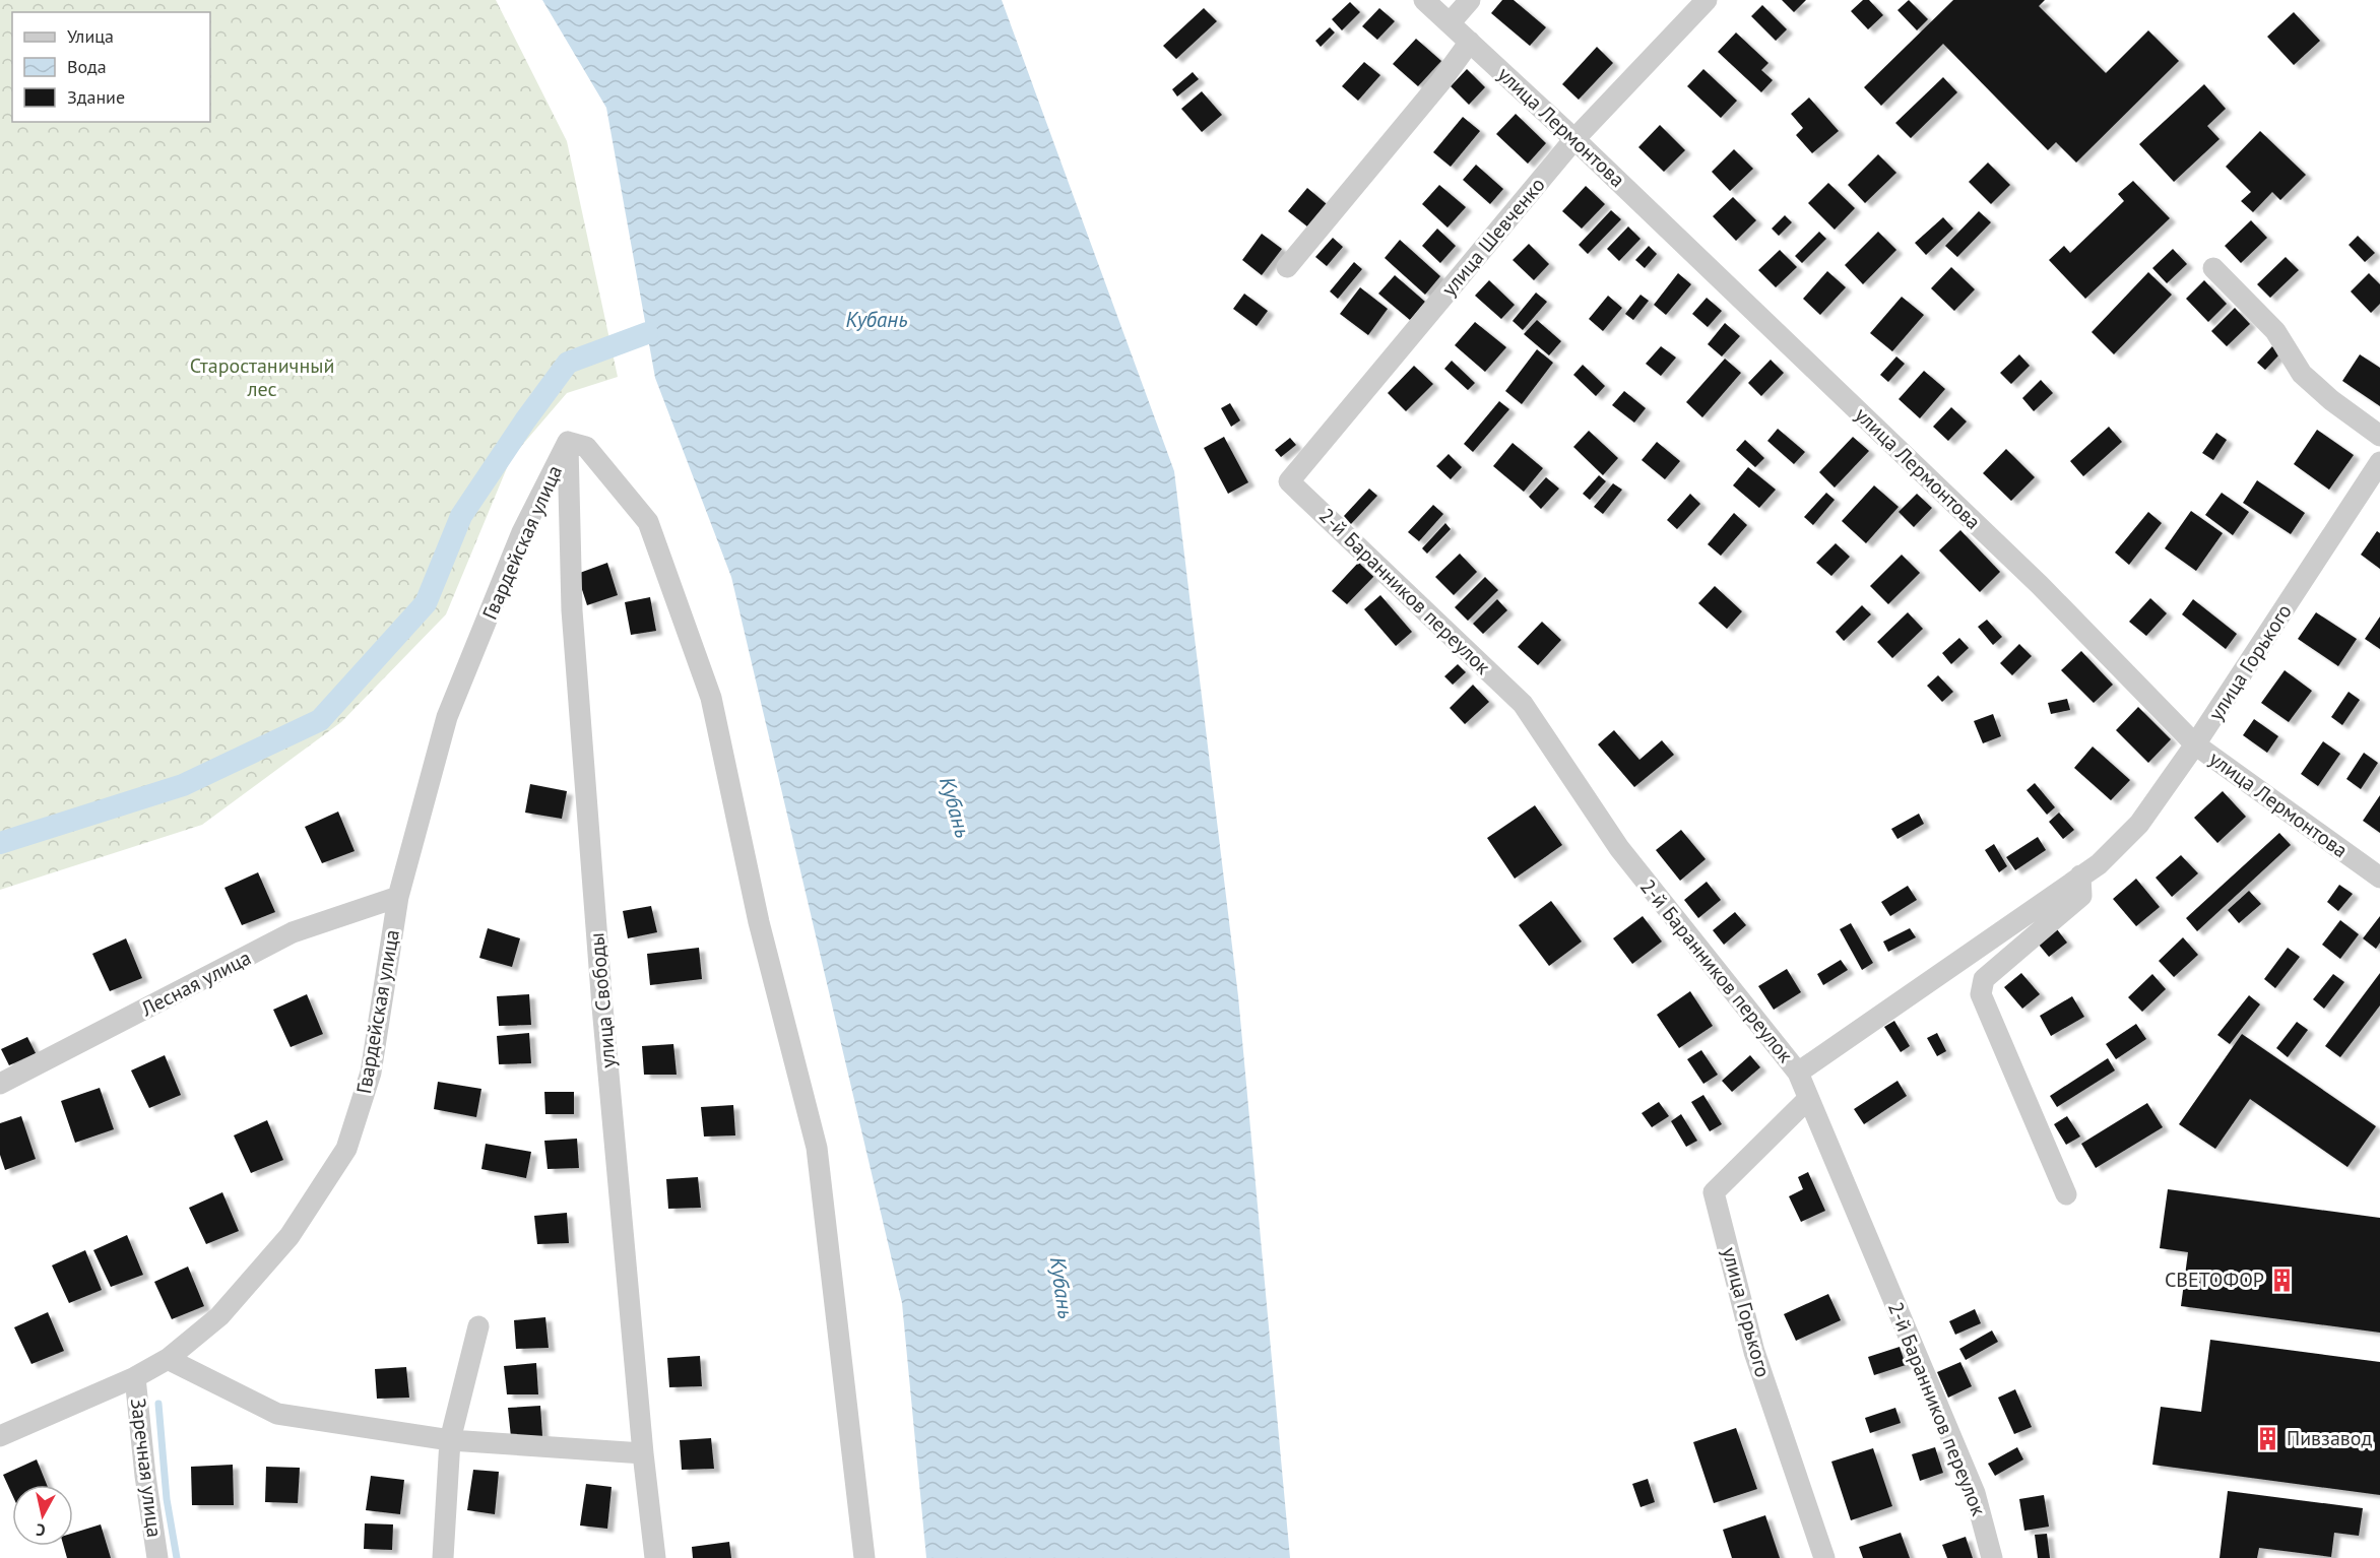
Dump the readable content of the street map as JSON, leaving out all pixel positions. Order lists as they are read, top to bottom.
{
  "streets": {
    "street": [
      "улица Лермонтова",
      "улица Шевченко",
      "Гвардейская улица",
      "2-й Баранников переулок",
      "улица Горького",
      "Лесная улица",
      "улица Свободы",
      "Заречная улица"
    ]
  },
  "crossings": [
    ["улица Лермонтова", "улица Шевченко"],
    ["улица Лермонтова", "улица Горького"],
    ["улица Шевченко", "2-й Баранников переулок"],
    ["Гвардейская улица", "Лесная улица"],
    ["Гвардейская улица", "улица Свободы"],
    ["Гвардейская улица", "Заречная улица"],
    ["2-й Баранников переулок", "улица Горького"]
  ],
  "water": ["Кубань"],
  "parks": ["Старостаничный лес"],
  "places": {
    "building": ["СВЕТОФОР", "Пивзавод"]
  },
  "legend": ["Улица", "Вода", "Здание"],
  "north": "bottom"
}
